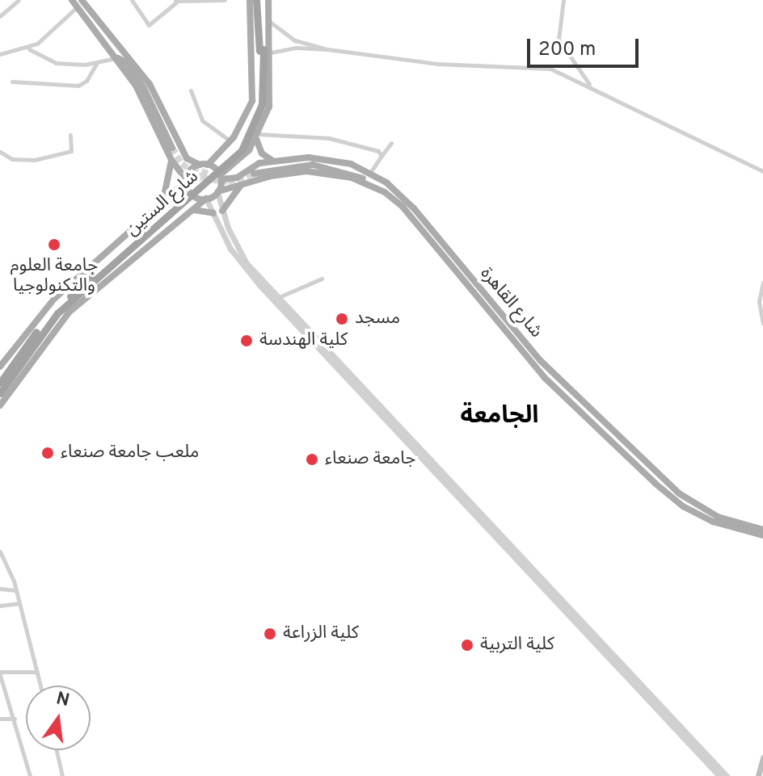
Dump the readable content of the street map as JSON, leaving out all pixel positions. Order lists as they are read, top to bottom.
{
  "streets": {
    "highway": ["شارع الستين"],
    "main road": ["شارع القاهرة"]
  },
  "crossings": [
    ["شارع الستين", "شارع القاهرة"]
  ],
  "districts": ["الجامعة"],
  "places": [
    "جامعة العلوم والتكنولوجيا",
    "مسجد",
    "كلية الهندسة",
    "ملعب جامعة صنعاء",
    "جامعة صنعاء",
    "كلية الزراعة",
    "كلية التربية"
  ],
  "scale_bar": "200 m",
  "north": "top"
}
